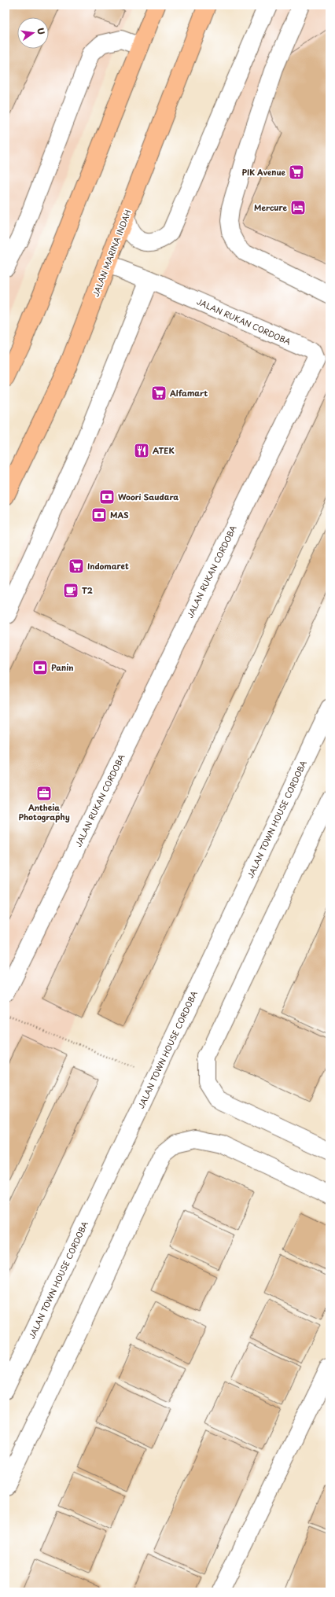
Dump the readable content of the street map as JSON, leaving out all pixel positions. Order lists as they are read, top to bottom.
{
  "streets": {
    "main road": ["JALAN MARINA INDAH"],
    "street": ["JALAN RUKAN CORDOBA", "JALAN TOWN HOUSE CORDOBA"]
  },
  "crossings": [
    ["JALAN MARINA INDAH", "JALAN RUKAN CORDOBA"]
  ],
  "places": {
    "supermarket": ["PIK Avenue", "Alfamart", "Indomaret"],
    "hotel": ["Mercure"],
    "restaurant": ["ATEK"],
    "bank": ["Woori Saudara", "MAS", "Panin"],
    "cafe": ["T2"],
    "office": ["Antheia Photography"]
  },
  "north": "right"
}
